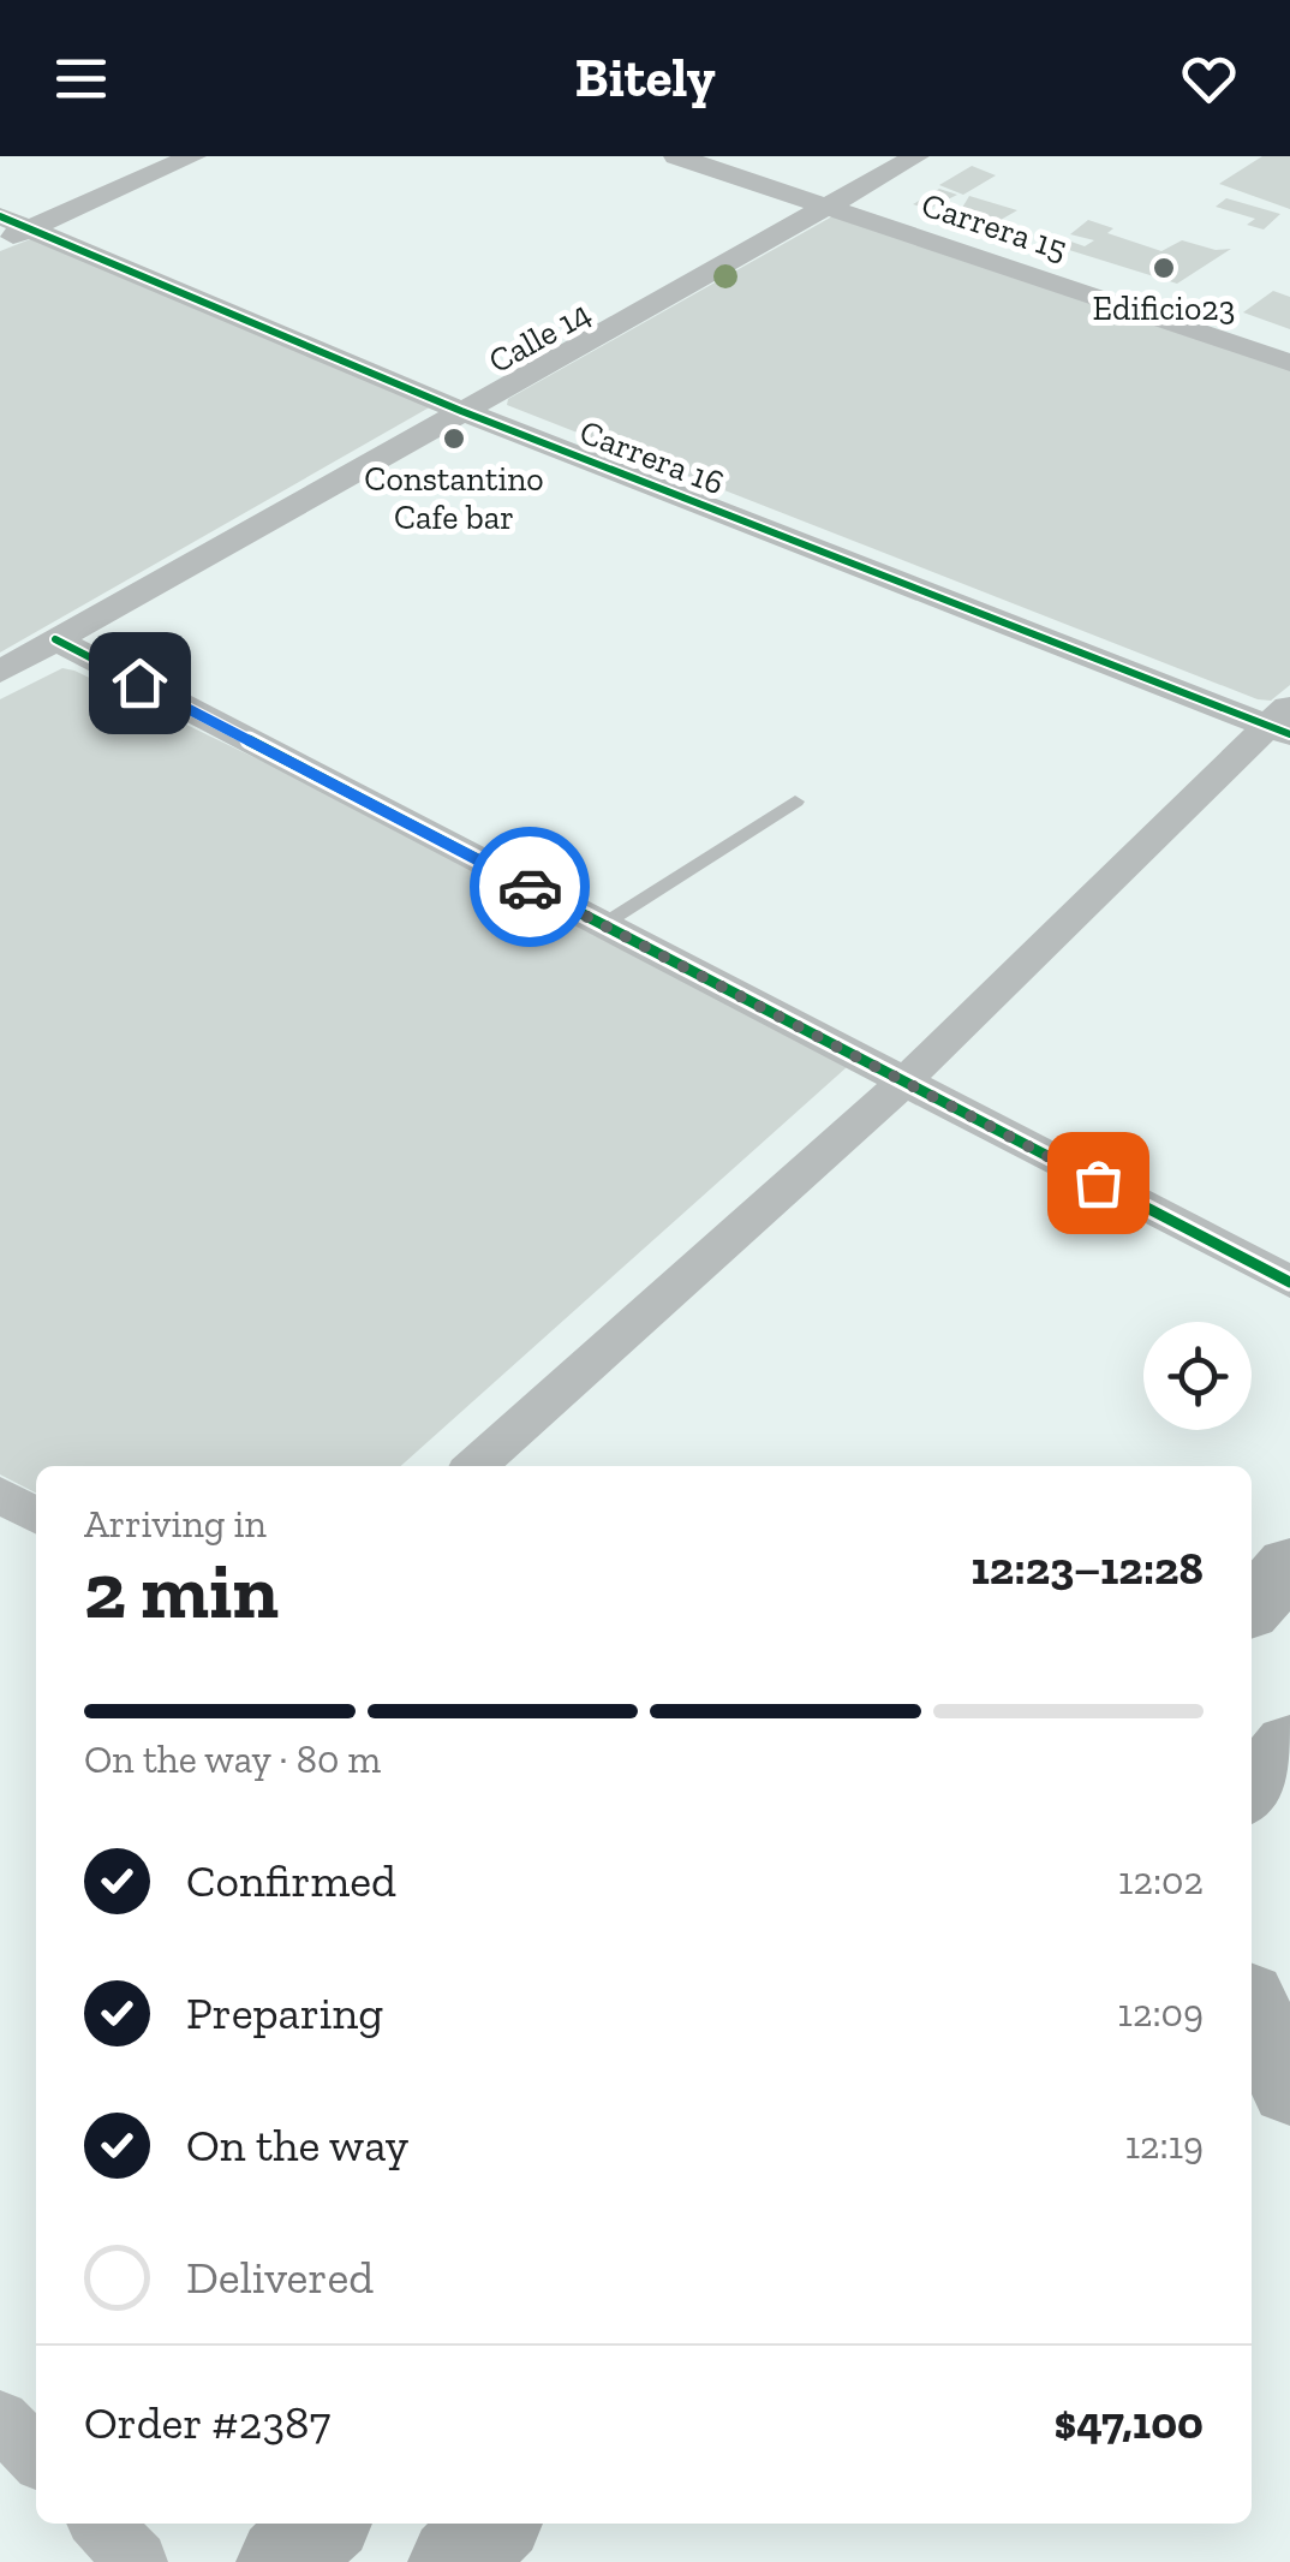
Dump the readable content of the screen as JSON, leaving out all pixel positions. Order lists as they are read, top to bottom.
{
  "streets": {
    "street": ["Carrera 15", "Calle 14", "Carrera 16"]
  },
  "crossings": [
    ["Carrera 15", "Calle 14"],
    ["Calle 14", "Carrera 16"]
  ],
  "places": ["Edificio23", "Constantino Cafe bar"],
  "page": {
    "header": "Bitely",
    "heading": ["2 min", "Arriving in", "12:23–12:28"],
    "panel": ["Order #2387", "$47,100"],
    "bar": "On the way · 80 m",
    "list": [
      ["Confirmed", "12:02"],
      ["Preparing", "12:09"],
      ["On the way", "12:19"],
      "Delivered"
    ]
  }
}
